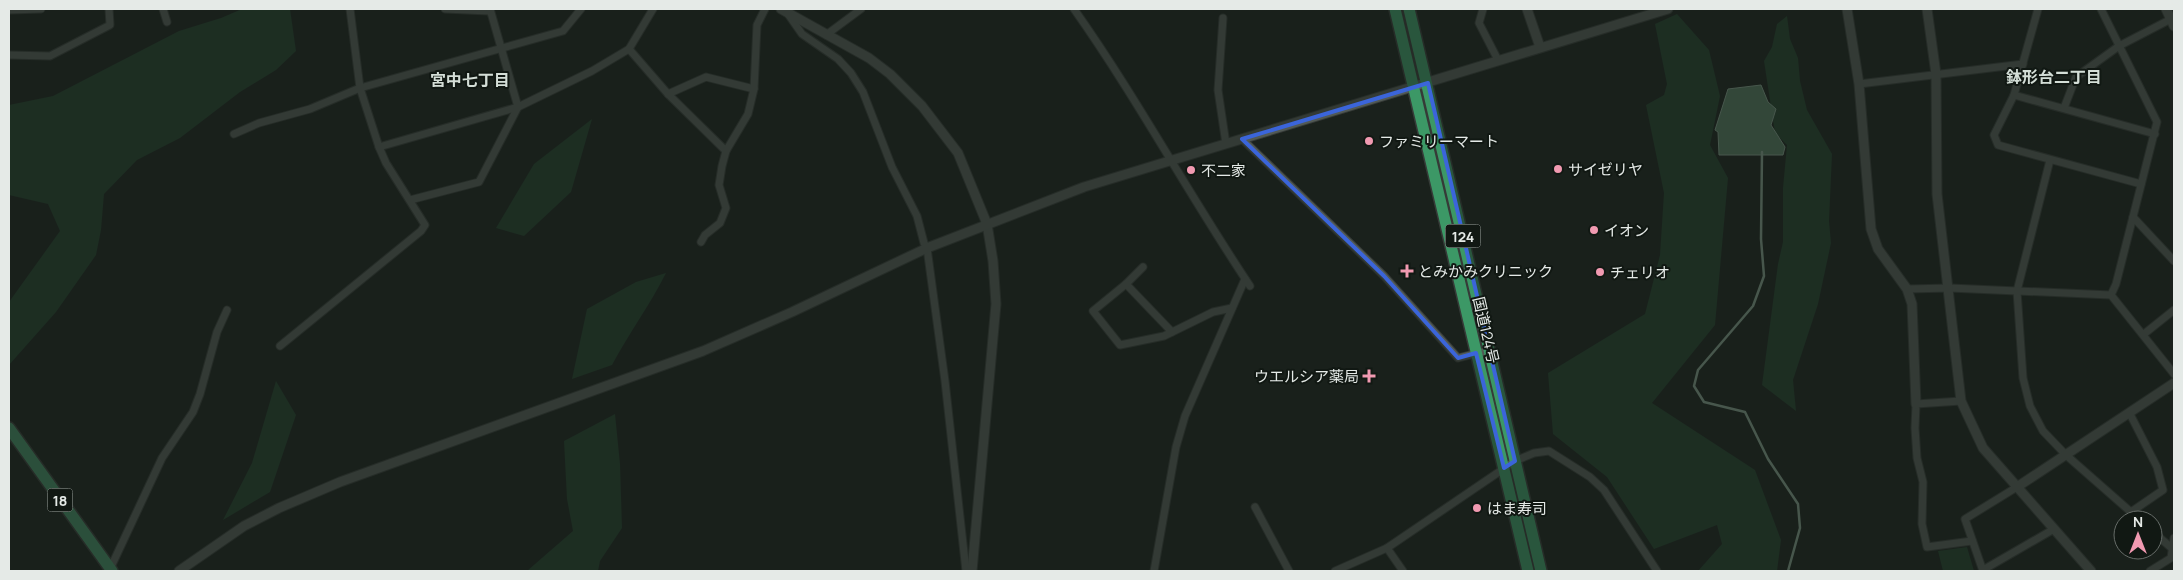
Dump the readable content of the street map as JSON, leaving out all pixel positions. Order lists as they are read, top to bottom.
{
  "streets": {
    "highway": ["124", "国道124号"],
    "main road": ["18"]
  },
  "districts": ["鉢形台二丁目", "宮中七丁目"],
  "places": {
    "other": [
      "ファミリーマート",
      "サイゼリヤ",
      "不二家",
      "イオン",
      "チェリオ",
      "はま寿司"
    ],
    "health": ["とみかみクリニック", "ウエルシア薬局"]
  },
  "north": "top"
}
